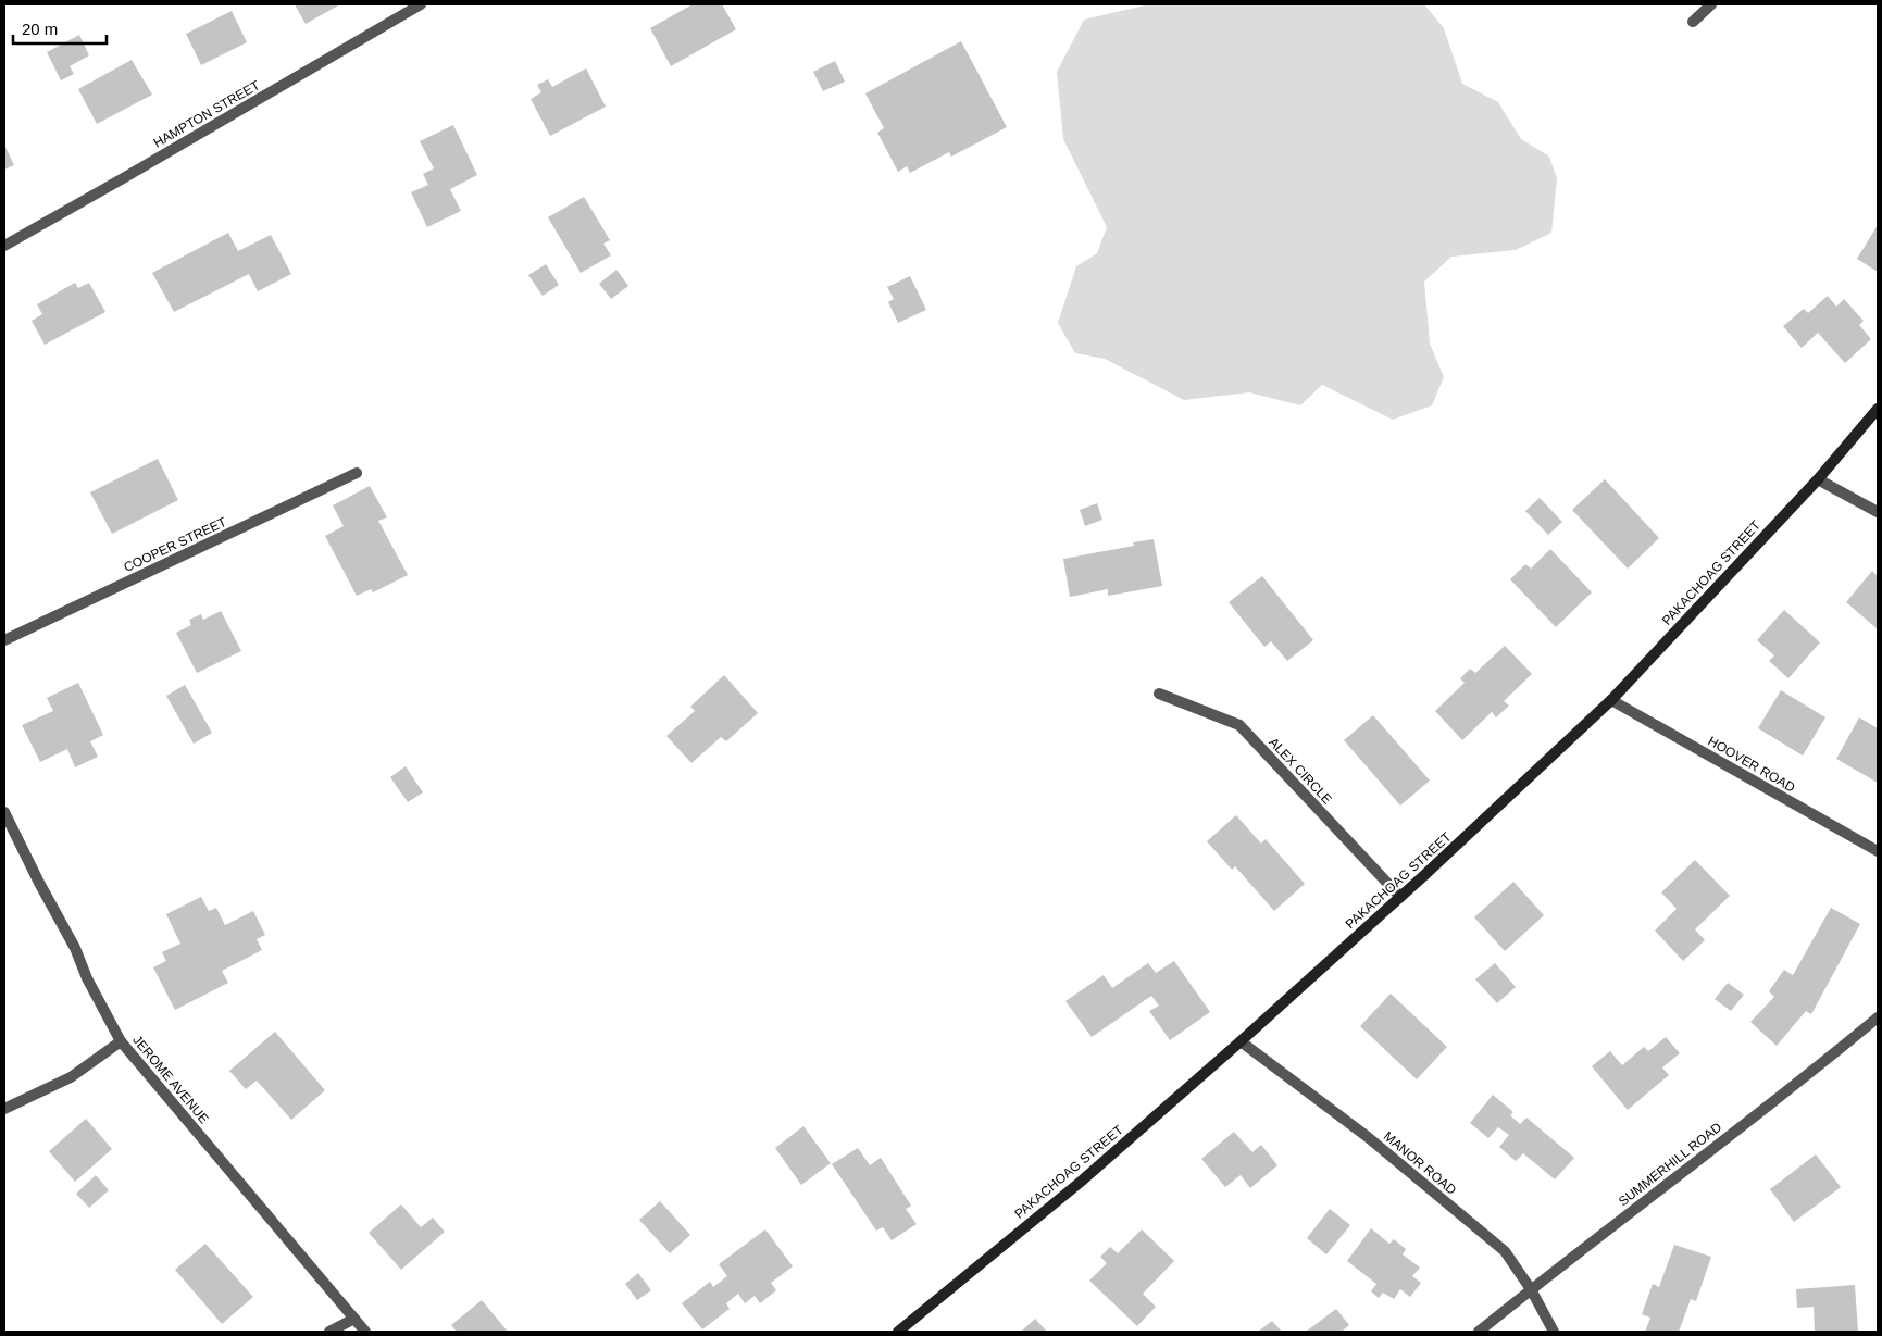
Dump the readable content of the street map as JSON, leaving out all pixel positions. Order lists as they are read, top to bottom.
{
  "streets": {
    "street": [
      "HAMPTON STREET",
      "COOPER STREET",
      "PAKACHOAG STREET",
      "HOOVER ROAD",
      "ALEX CIRCLE",
      "JEROME AVENUE",
      "MANOR ROAD",
      "SUMMERHILL ROAD"
    ]
  },
  "crossings": [
    ["PAKACHOAG STREET", "HOOVER ROAD"],
    ["PAKACHOAG STREET", "ALEX CIRCLE"],
    ["PAKACHOAG STREET", "MANOR ROAD"],
    ["MANOR ROAD", "SUMMERHILL ROAD"]
  ],
  "scale_bar": "20 m"
}
